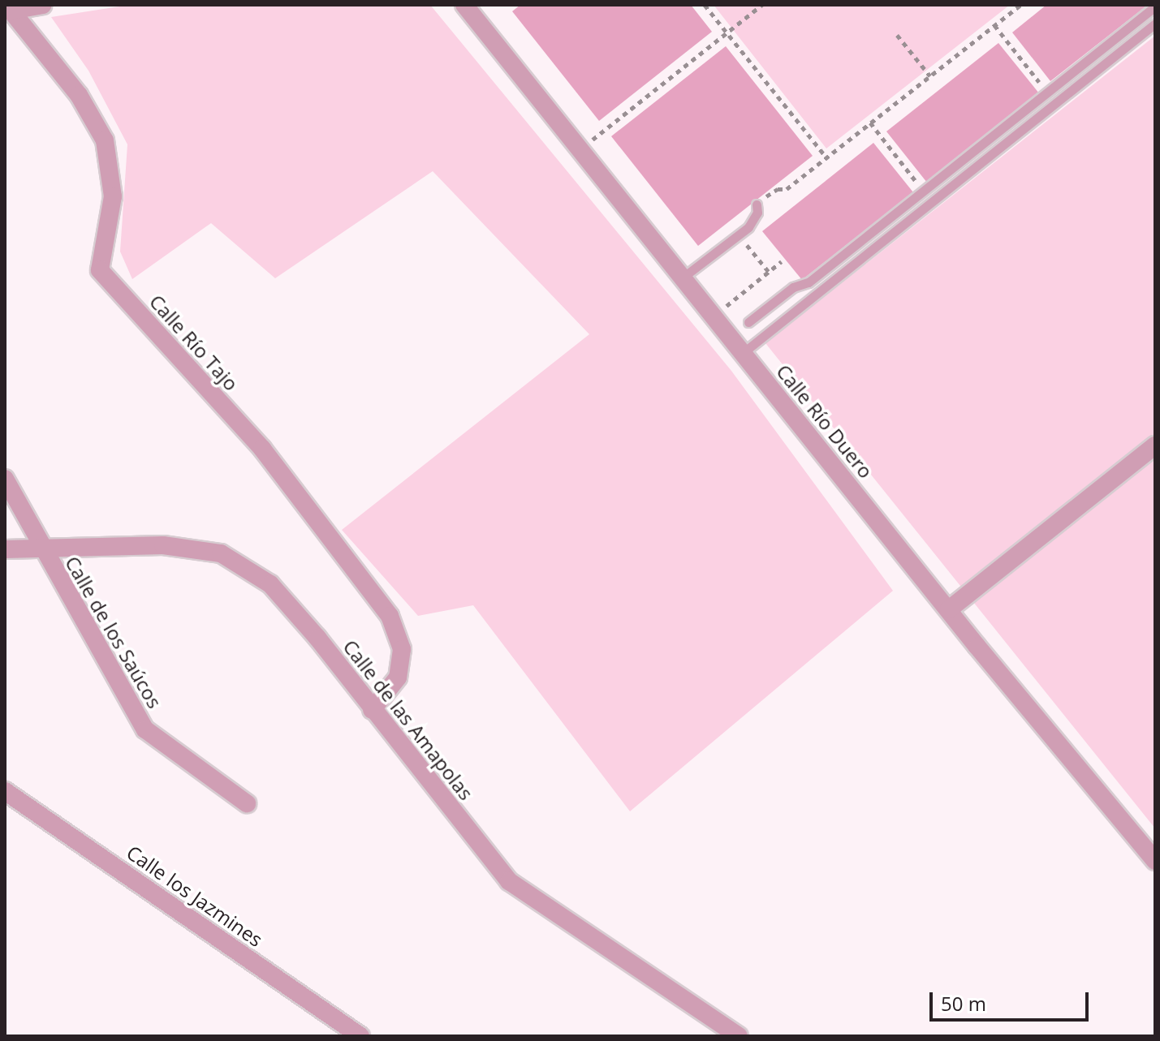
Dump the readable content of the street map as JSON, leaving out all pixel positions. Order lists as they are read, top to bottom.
{
  "streets": {
    "street": [
      "Calle Río Tajo",
      "Calle Río Duero",
      "Calle de los Saúcos",
      "Calle de las Amapolas",
      "Calle los Jazmines"
    ]
  },
  "crossings": [
    ["Calle Río Tajo", "Calle de las Amapolas"],
    ["Calle de los Saúcos", "Calle de las Amapolas"]
  ],
  "scale_bar": "50 m"
}
